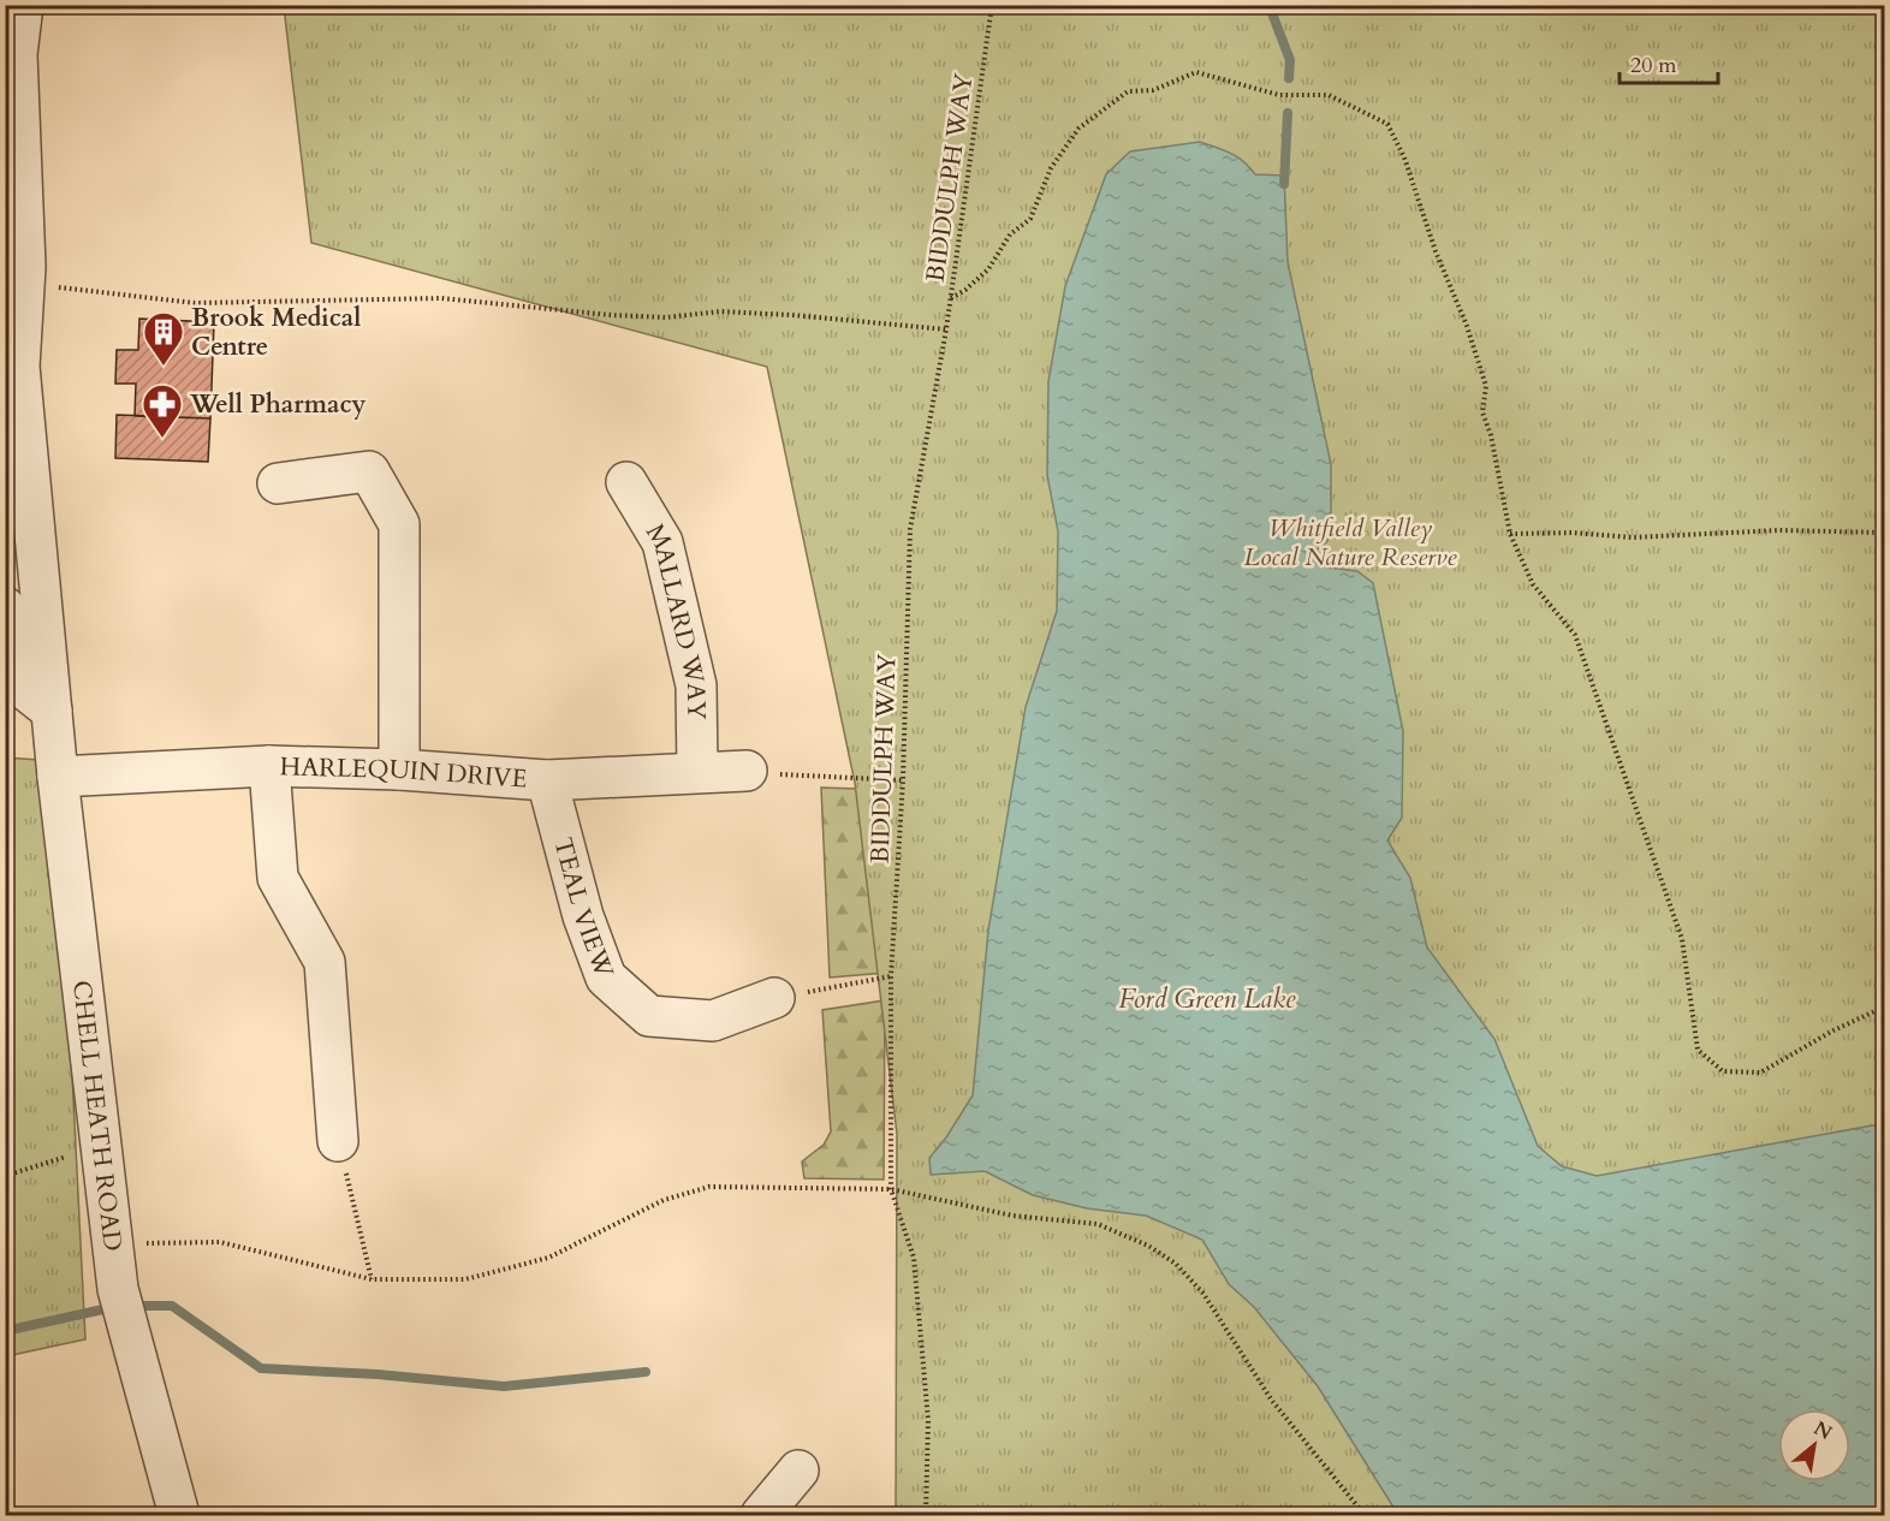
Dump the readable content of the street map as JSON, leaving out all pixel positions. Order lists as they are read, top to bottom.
{
  "streets": {
    "street": [
      "MALLARD WAY",
      "HARLEQUIN DRIVE",
      "TEAL VIEW",
      "CHELL HEATH ROAD"
    ],
    "path": ["BIDDULPH WAY"]
  },
  "crossings": [
    ["MALLARD WAY", "HARLEQUIN DRIVE"],
    ["HARLEQUIN DRIVE", "TEAL VIEW"],
    ["HARLEQUIN DRIVE", "CHELL HEATH ROAD"]
  ],
  "water": ["Ford Green Lake"],
  "parks": ["Whitfield Valley Local Nature Reserve"],
  "places": {
    "building": ["Brook Medical Centre"],
    "pharmacy": ["Well Pharmacy"]
  },
  "scale_bar": "20 m",
  "north": "top right"
}
